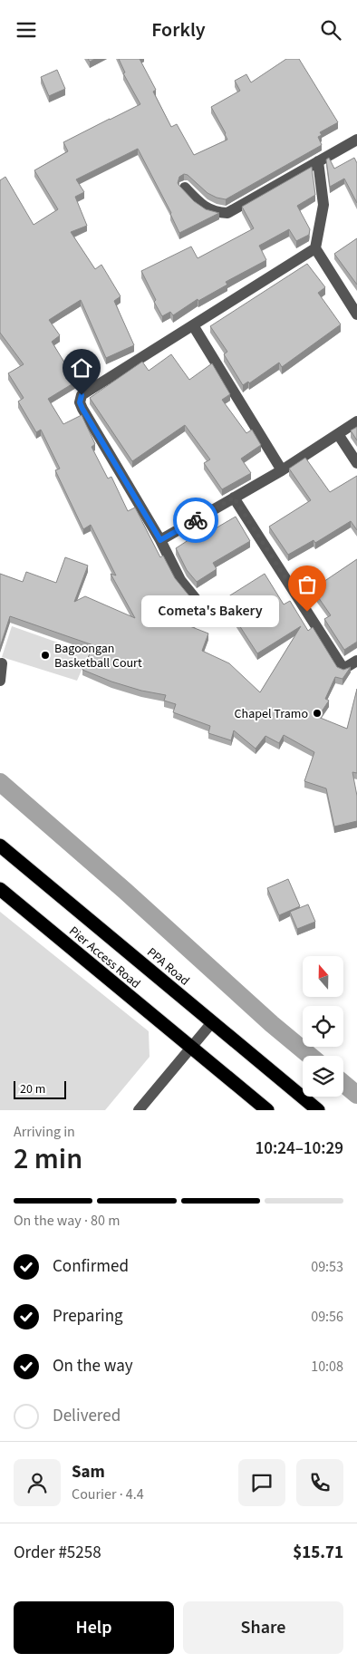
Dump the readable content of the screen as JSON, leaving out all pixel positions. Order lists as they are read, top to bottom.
{
  "streets": {
    "highway": ["Pier Access Road", "PPA Road"]
  },
  "places": ["Cometa's Bakery", "Bagoongan Basketball Court", "Chapel Tramo"],
  "scale_bar": "20 m",
  "north": "top",
  "page": {
    "header": "Forkly",
    "bubble": "Cometa's Bakery",
    "scale": "20 m",
    "heading": ["2 min", "Arriving in", "10:24–10:29"],
    "panel": [
      "Sam",
      "Courier · 4.4",
      "Order #5258",
      "$15.71"
    ],
    "bar": "On the way · 80 m",
    "list": [
      ["Confirmed", "09:53"],
      ["Preparing", "09:56"],
      ["On the way", "10:08"],
      "Delivered"
    ],
    "buttons": ["Help", "Share"]
  }
}
